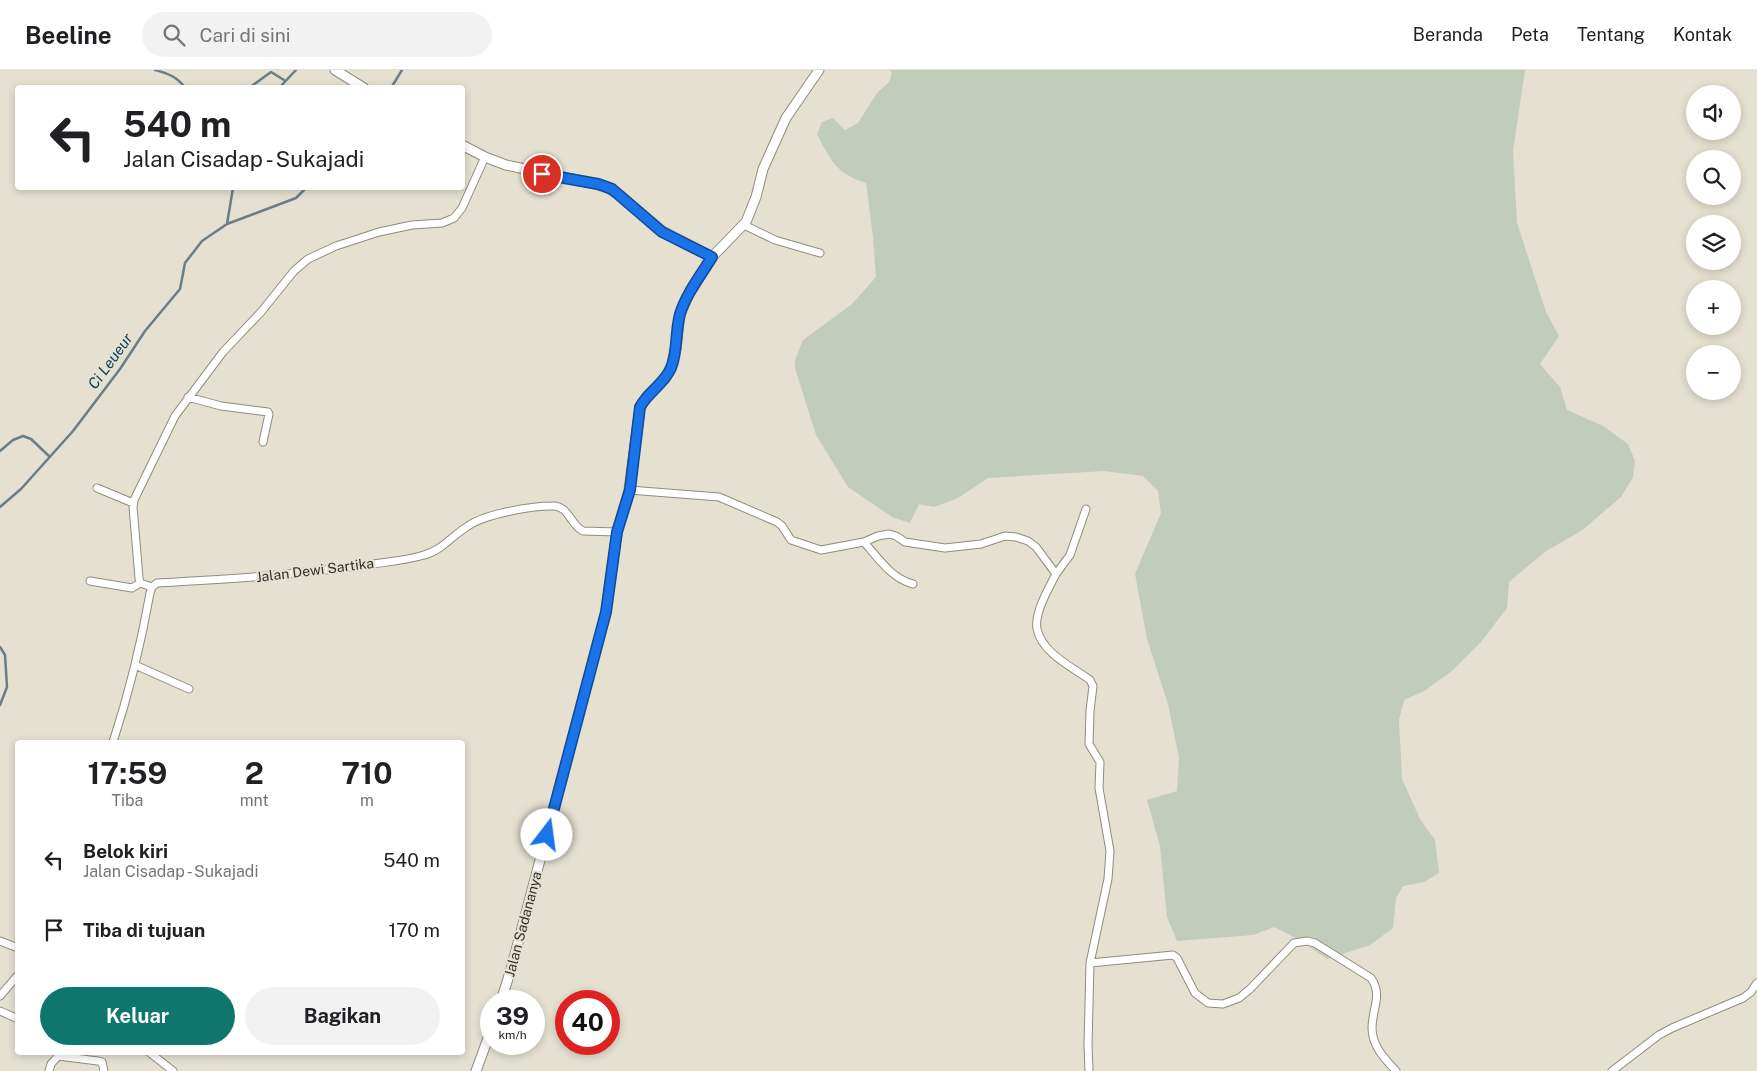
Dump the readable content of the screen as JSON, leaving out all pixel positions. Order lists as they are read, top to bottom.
{
  "streets": {
    "street": ["Jalan Dewi Sartika", "Jalan Sadananya"]
  },
  "crossings": [
    ["Jalan Dewi Sartika", "Jalan Sadananya"]
  ],
  "water": ["Ci Leueur"],
  "page": {
    "header": "Beeline",
    "search": "Cari di sini",
    "nav": [
      "Beranda",
      "Peta",
      "Tentang",
      "Kontak"
    ],
    "map_buttons": ["+", "−"],
    "turn": ["540 m", "Jalan Cisadap - Sukajadi"],
    "eta": [
      "17:59",
      "Tiba",
      "2",
      "mnt",
      "710",
      "m"
    ],
    "list": [
      {
        "name": "Belok kiri",
        "note": "Jalan Cisadap - Sukajadi",
        "value": "540 m"
      },
      {
        "name": "Tiba di tujuan",
        "value": "170 m"
      }
    ],
    "buttons": ["Keluar", "Bagikan"],
    "speed": "39 km/h",
    "limit": "40"
  }
}
